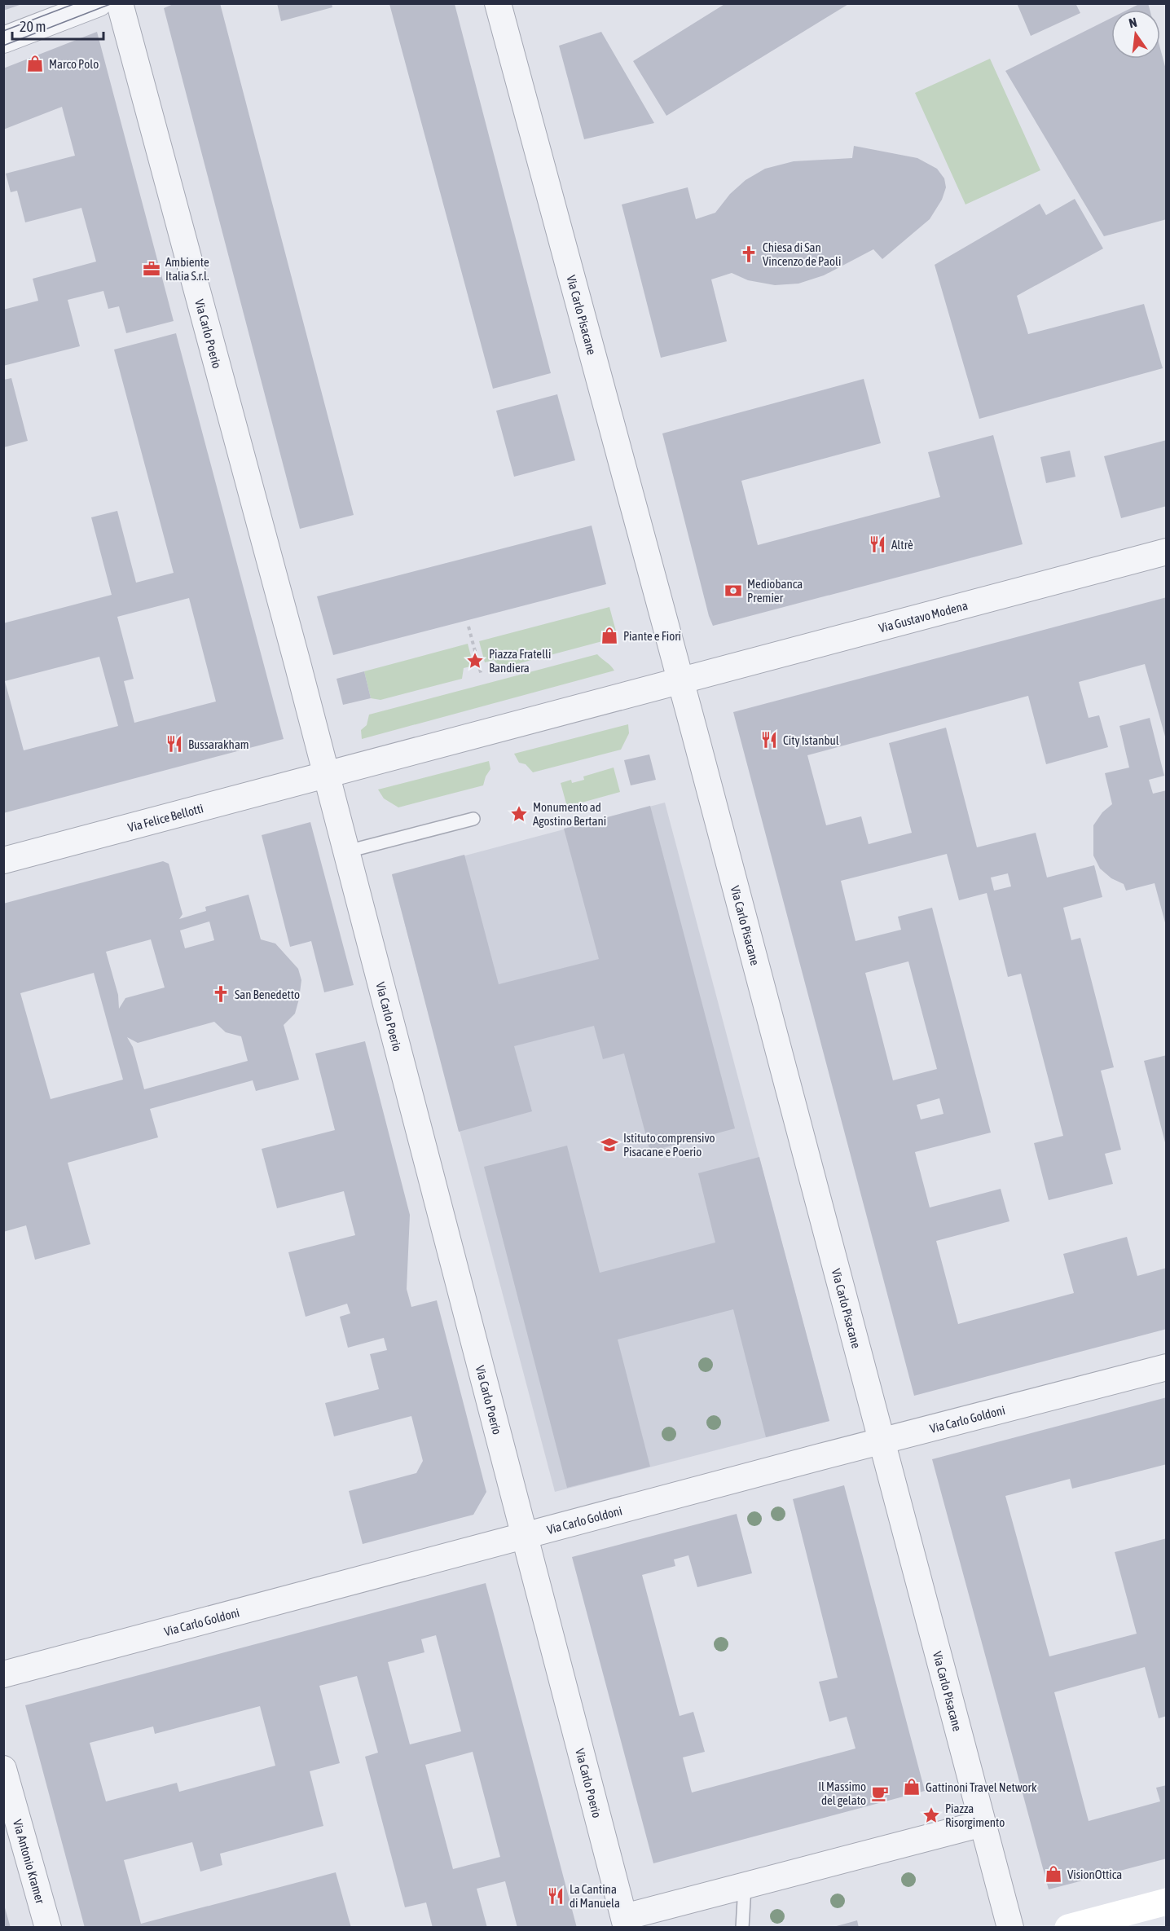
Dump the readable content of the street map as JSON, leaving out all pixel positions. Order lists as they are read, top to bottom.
{
  "streets": {
    "street": [
      "Via Carlo Pisacane",
      "Via Carlo Poerio",
      "Via Gustavo Modena",
      "Via Felice Bellotti",
      "Via Carlo Goldoni",
      "Via Antonio Kramer"
    ]
  },
  "crossings": [
    ["Via Carlo Pisacane", "Via Gustavo Modena"],
    ["Via Carlo Pisacane", "Via Carlo Goldoni"],
    ["Via Carlo Poerio", "Via Felice Bellotti"],
    ["Via Carlo Poerio", "Via Carlo Goldoni"]
  ],
  "places": {
    "shop": [
      "Marco Polo",
      "Piante e Fiori",
      "Gattinoni Travel Network",
      "VisionOttica"
    ],
    "church": ["Chiesa di San Vincenzo de Paoli", "San Benedetto"],
    "office": ["Ambiente Italia S.r.l."],
    "restaurant": [
      "Altrè",
      "City Istanbul",
      "Bussarakham",
      "La Cantina di Manuela"
    ],
    "bank": ["Mediobanca Premier"],
    "place": ["Piazza Fratelli Bandiera", "Monumento ad Agostino Bertani", "Piazza Risorgimento"],
    "school or university": ["Istituto comprensivo Pisacane e Poerio"],
    "cafe": ["Il Massimo del gelato"]
  },
  "scale_bar": "20 m",
  "north": "top"
}
